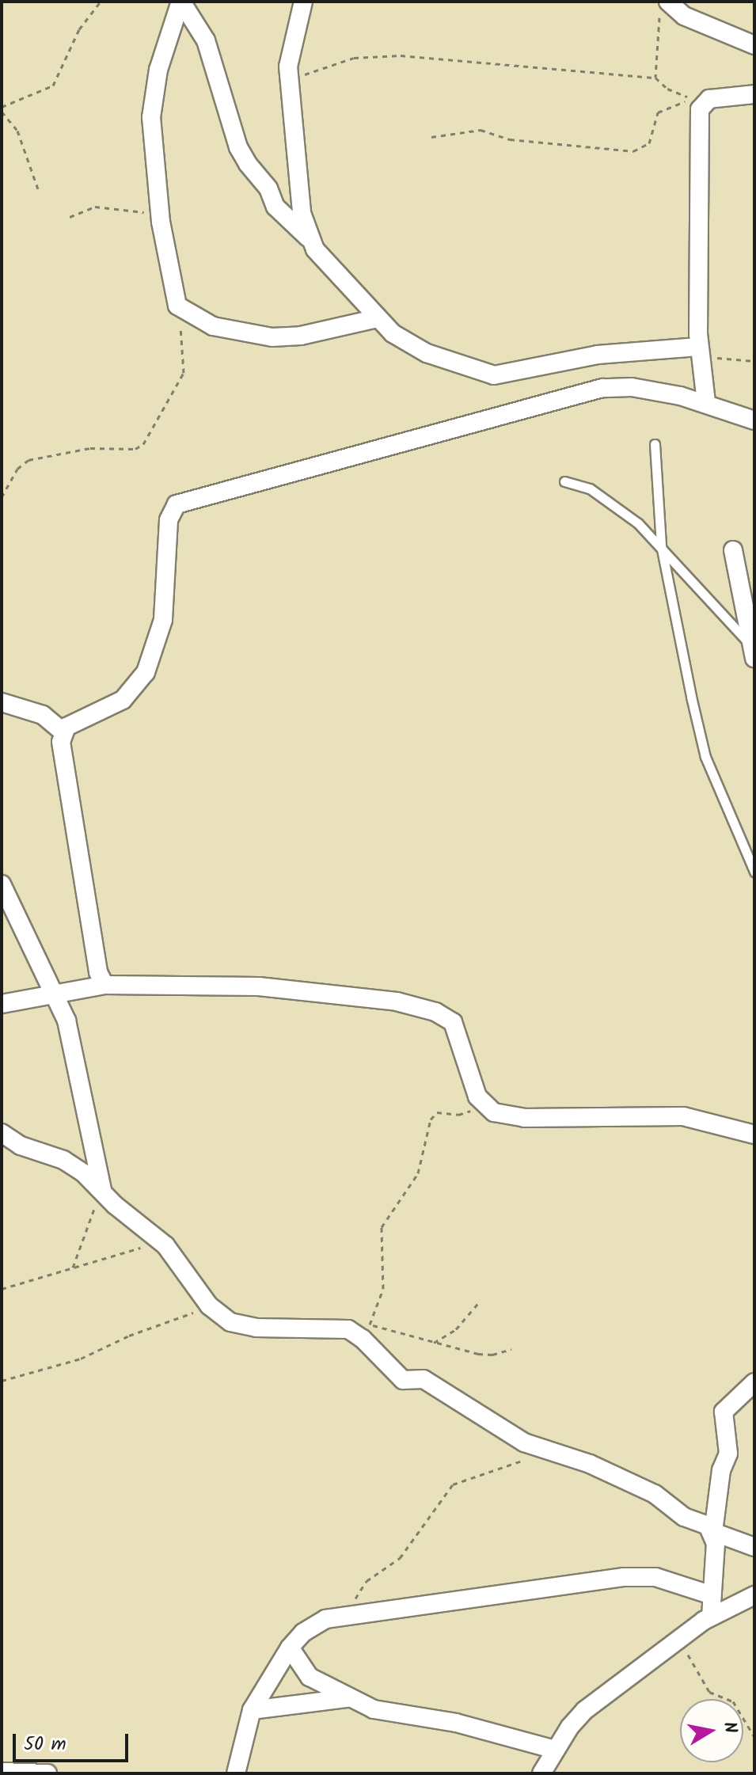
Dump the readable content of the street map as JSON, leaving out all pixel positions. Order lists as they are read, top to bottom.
{
  "scale_bar": "50 m",
  "north": "right"
}
